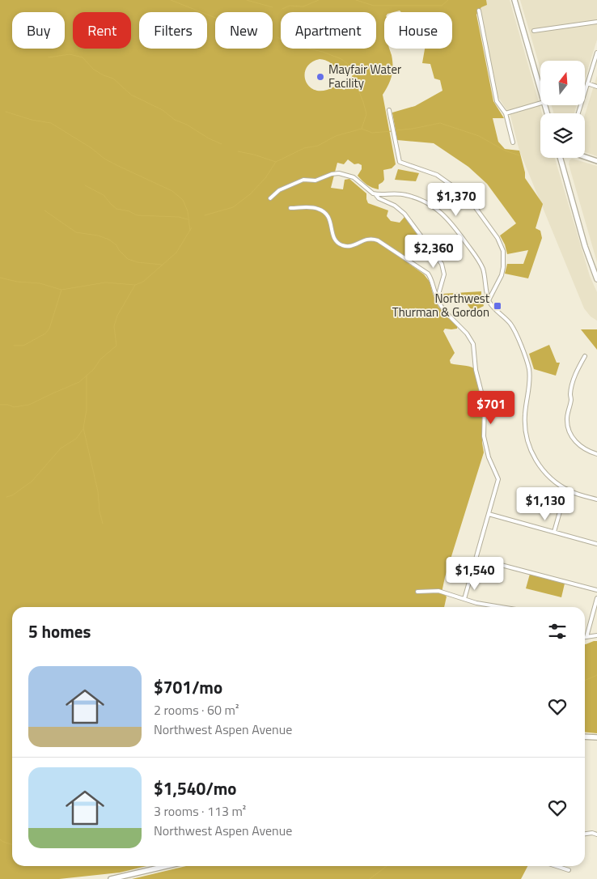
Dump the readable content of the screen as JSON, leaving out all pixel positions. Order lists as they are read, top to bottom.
{
  "places": {
    "other": ["Mayfair Water Facility"],
    "transit": ["Northwest Thurman & Gordon"]
  },
  "north": "top",
  "page": {
    "chip": [
      "Buy",
      "Rent",
      "Filters",
      "New",
      "Apartment",
      "House"
    ],
    "price": [
      "$1,370",
      "$2,360",
      "$701",
      "$1,130",
      "$1,540"
    ],
    "heading": "5 homes",
    "list": [
      {
        "name": "$701/mo",
        "note": "2 rooms · 60 m² · Northwest Aspen Avenue"
      },
      {
        "name": "$1,540/mo",
        "note": "3 rooms · 113 m² · Northwest Aspen Avenue"
      }
    ]
  }
}
